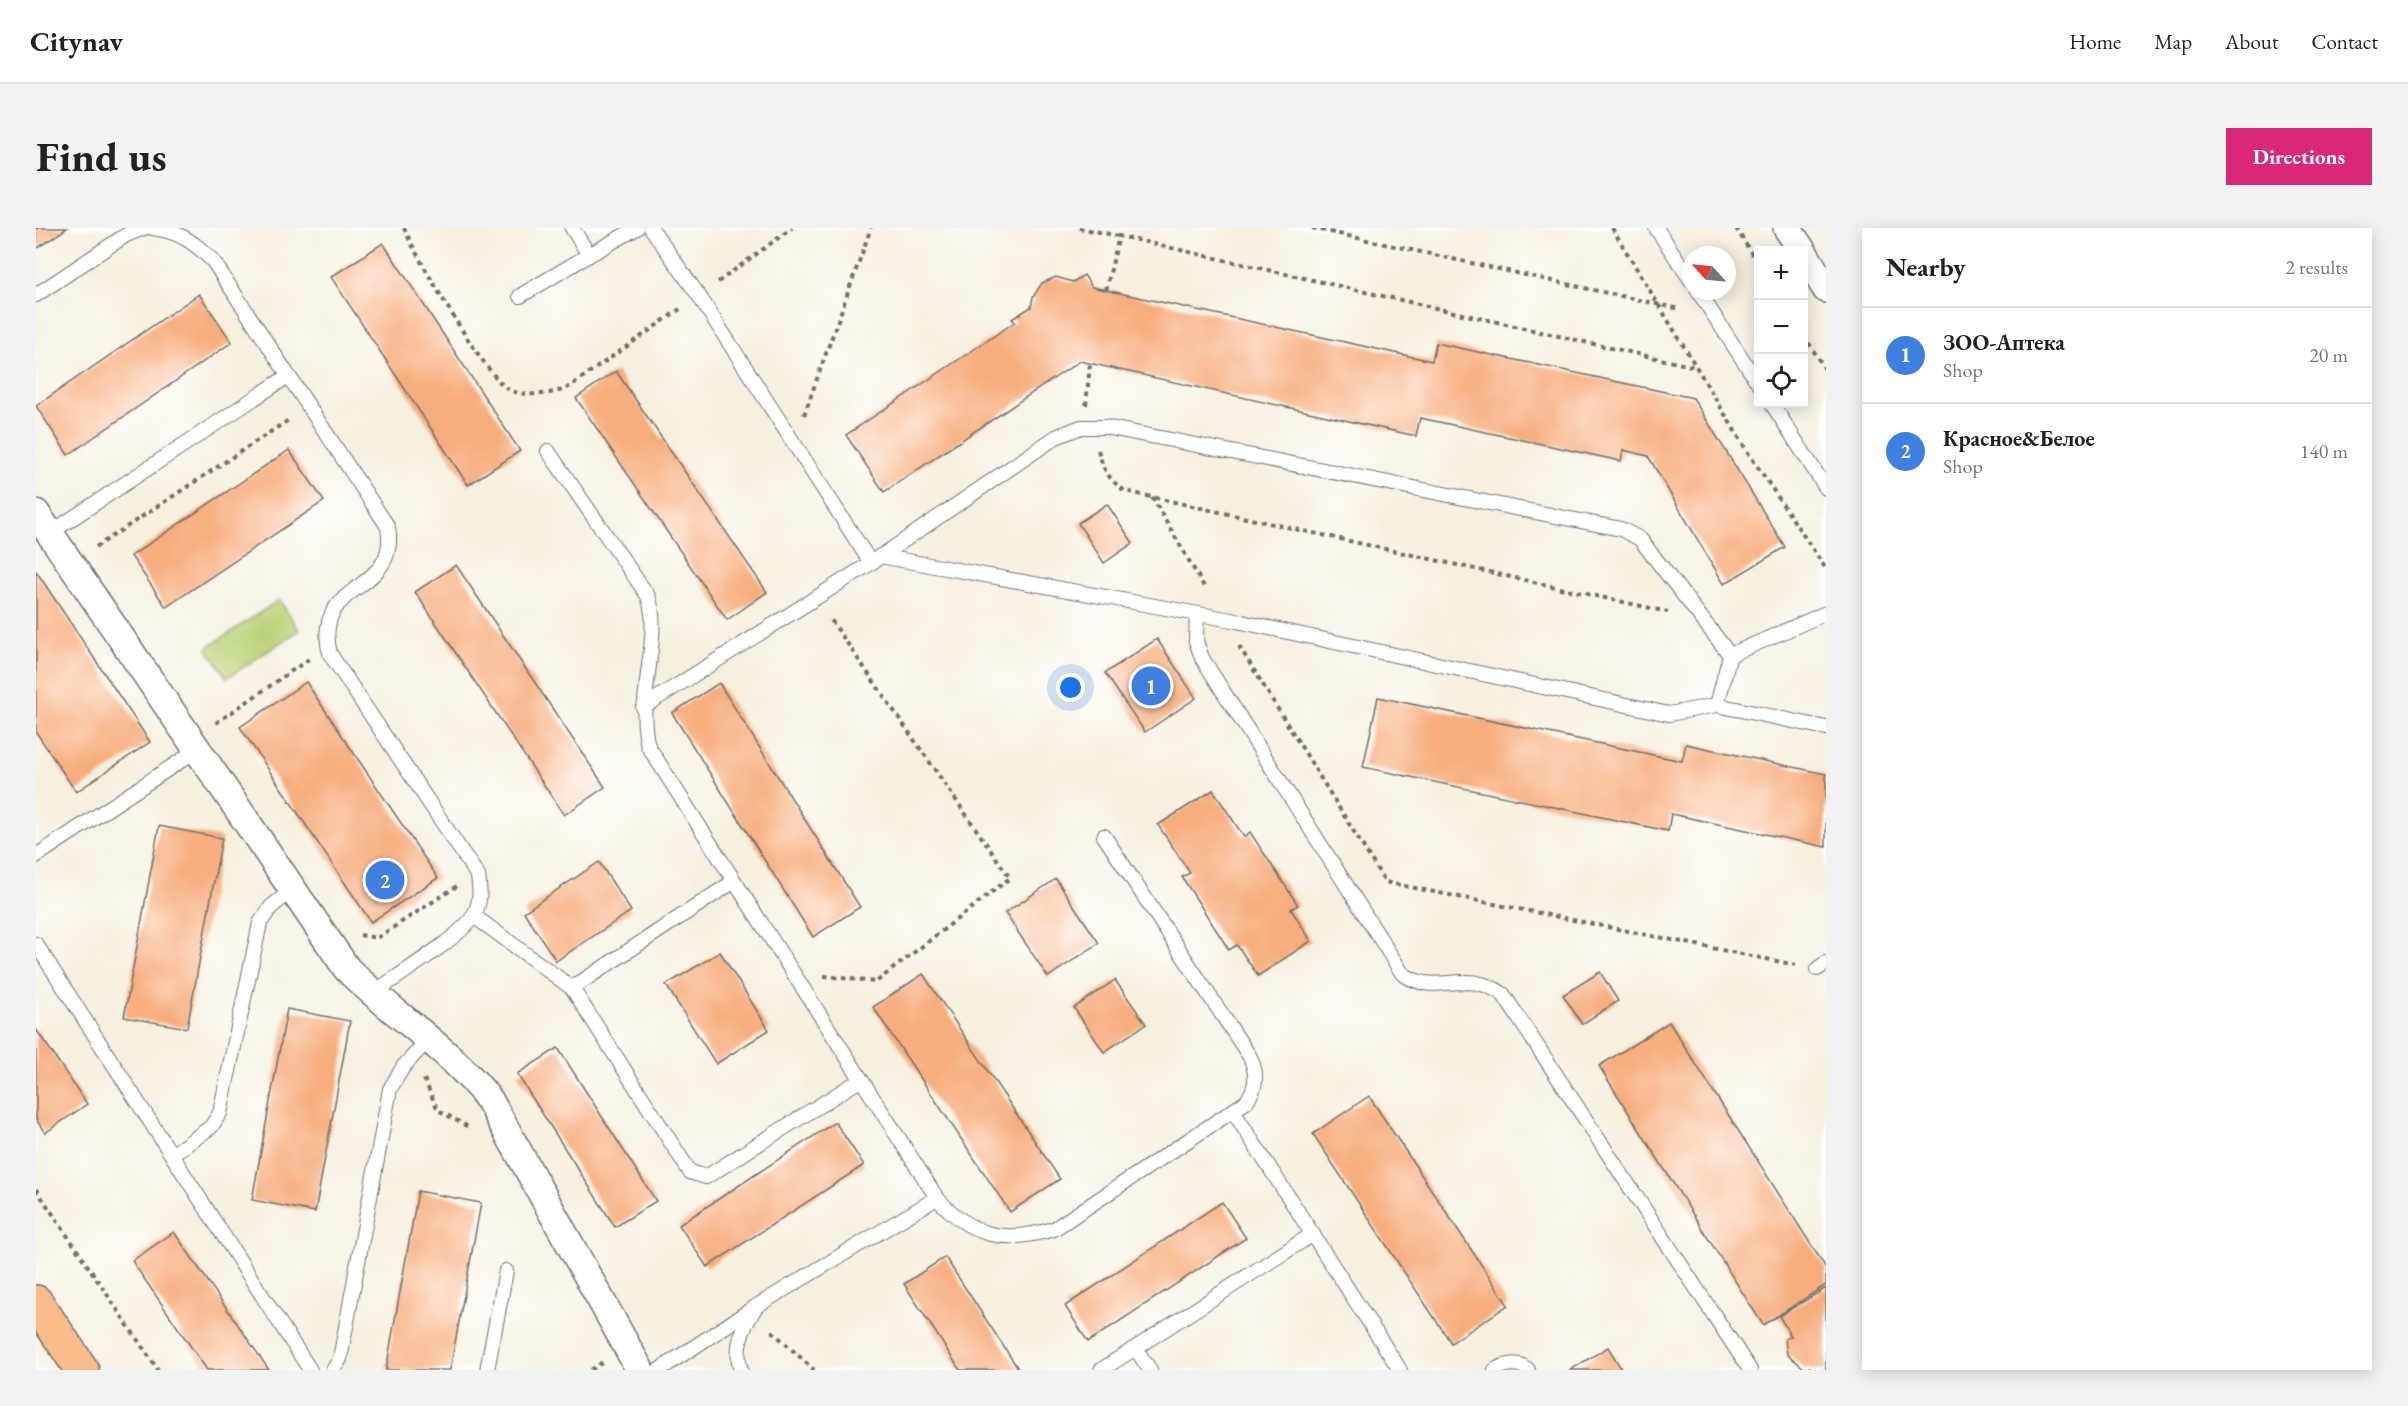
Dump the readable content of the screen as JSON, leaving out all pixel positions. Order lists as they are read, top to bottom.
{
  "north": "top left",
  "page": {
    "header": "Citynav",
    "nav": [
      "Home",
      "Map",
      "About",
      "Contact"
    ],
    "buttons": "Directions",
    "title": "Find us",
    "heading": ["Nearby", "2 results"],
    "map_buttons": ["+", "−"],
    "list": [
      {
        "mark": "1",
        "name": "ЗОО-Аптека",
        "note": "Shop",
        "value": "20 m"
      },
      {
        "mark": "2",
        "name": "Красное&Белое",
        "note": "Shop",
        "value": "140 m"
      }
    ],
    "pins": ["1", "2"]
  }
}
